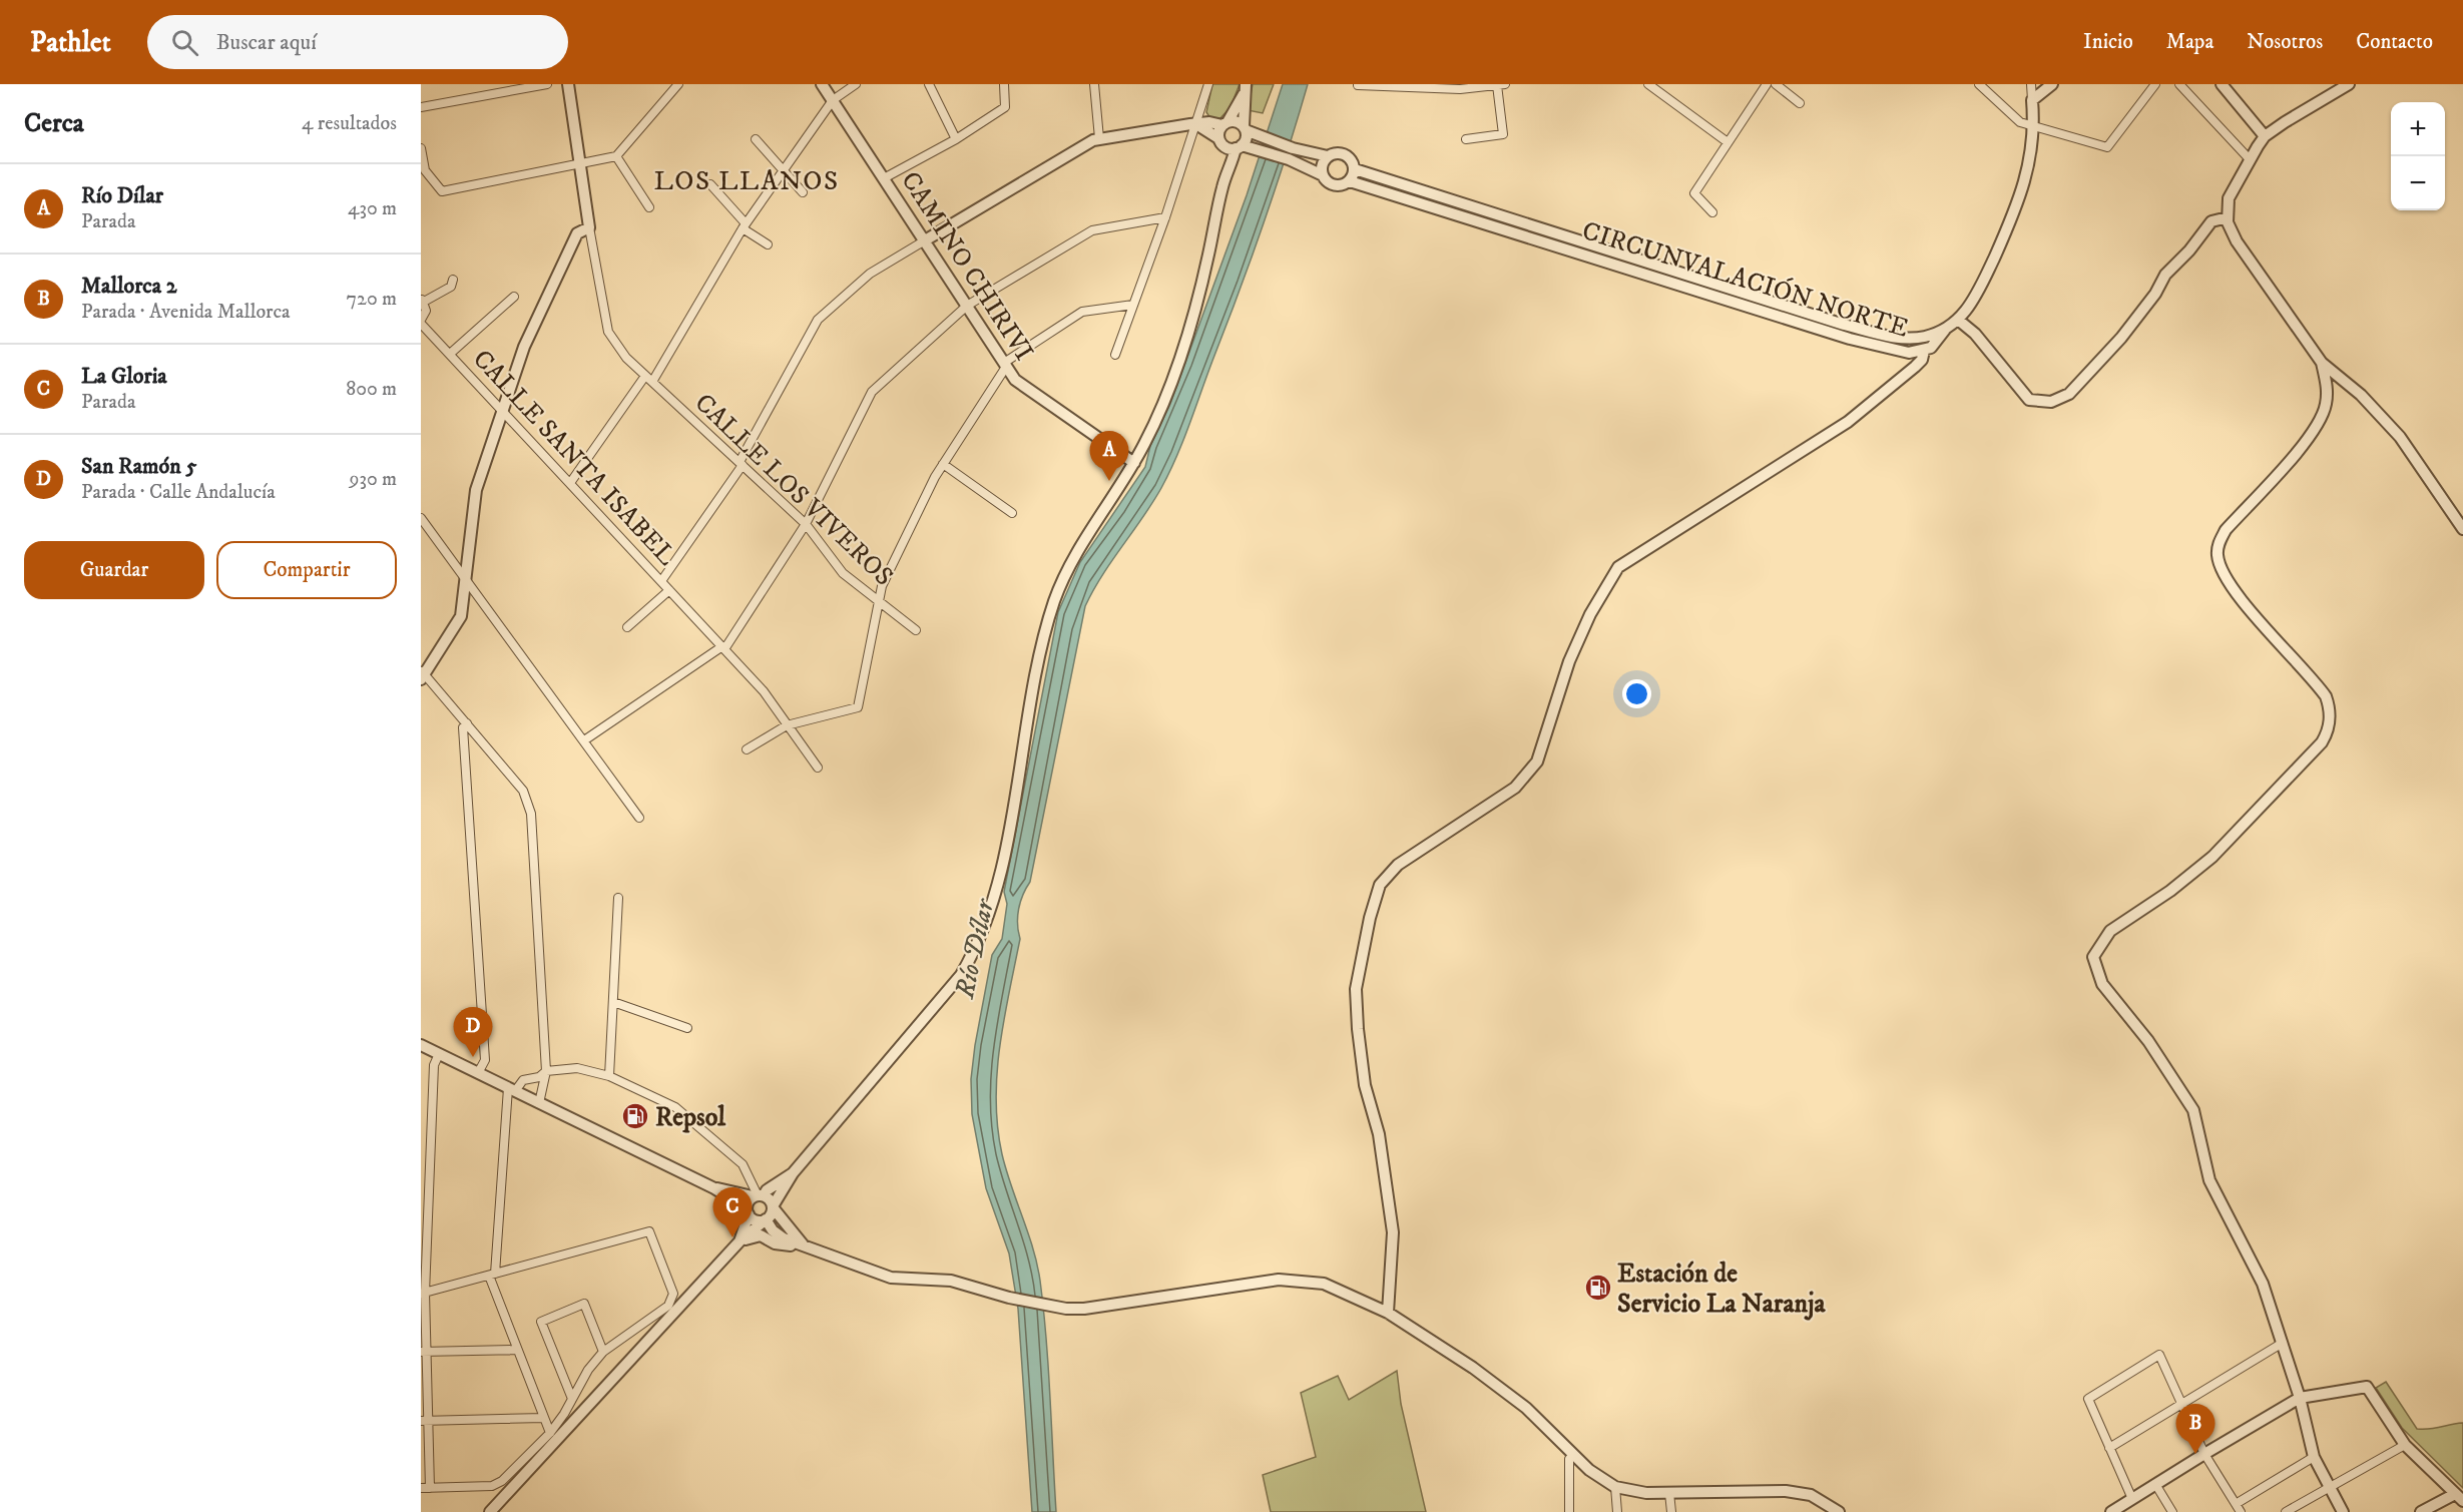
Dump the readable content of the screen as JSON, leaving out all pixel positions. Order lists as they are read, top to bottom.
{
  "streets": {
    "street": [
      "CAMINO CHIRIVI",
      "CIRCUNVALACIÓN NORTE",
      "CALLE SANTA ISABEL",
      "CALLE LOS VIVEROS"
    ]
  },
  "districts": ["LOS LLANOS"],
  "water": ["Río Dílar"],
  "places": {
    "fuel station": ["Repsol", "Estación de Servicio La Naranja"]
  },
  "page": {
    "header": "Pathlet",
    "search": "Buscar aquí",
    "nav": [
      "Inicio",
      "Mapa",
      "Nosotros",
      "Contacto"
    ],
    "heading": ["Cerca", "4 resultados"],
    "map_buttons": ["+", "−"],
    "list": [
      {
        "mark": "A",
        "name": "Río Dílar",
        "note": "Parada",
        "value": "430 m"
      },
      {
        "mark": "B",
        "name": "Mallorca 2",
        "note": "Parada · Avenida Mallorca",
        "value": "720 m"
      },
      {
        "mark": "C",
        "name": "La Gloria",
        "note": "Parada",
        "value": "800 m"
      },
      {
        "mark": "D",
        "name": "San Ramón 5",
        "note": "Parada · Calle Andalucía",
        "value": "930 m"
      }
    ],
    "pins": [
      "A",
      "D",
      "C",
      "B"
    ],
    "buttons": ["Guardar", "Compartir"]
  }
}
